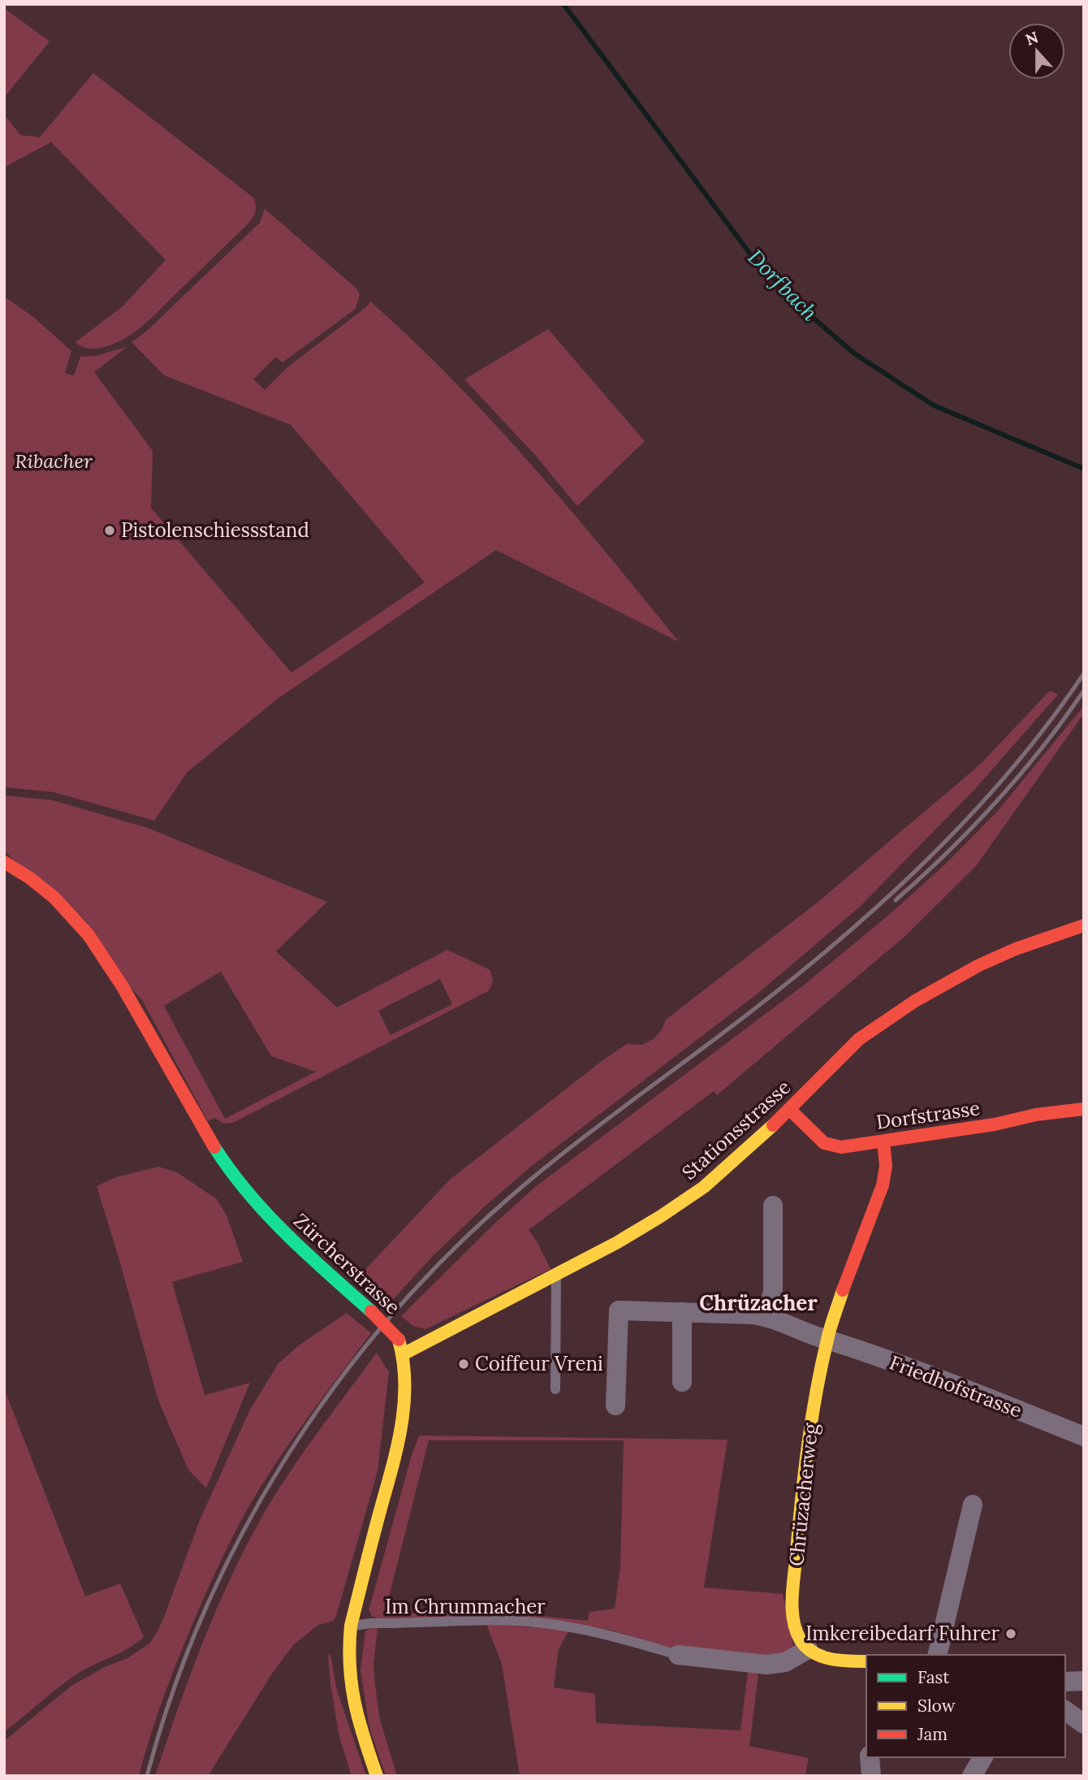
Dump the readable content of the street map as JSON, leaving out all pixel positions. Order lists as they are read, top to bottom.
{
  "streets": {
    "main road": [
      "Dorfstrasse",
      "Stationsstrasse",
      "Zürcherstrasse",
      "Chrüzacherweg"
    ],
    "street": ["Friedhofstrasse"],
    "lane": ["Im Chrummacher"]
  },
  "crossings": [
    ["Dorfstrasse", "Stationsstrasse"],
    ["Dorfstrasse", "Chrüzacherweg"],
    ["Stationsstrasse", "Zürcherstrasse"],
    ["Zürcherstrasse", "Im Chrummacher"],
    ["Friedhofstrasse", "Chrüzacherweg"]
  ],
  "districts": ["Chrüzacher"],
  "water": ["Dorfbach"],
  "parks": ["Ribacher"],
  "places": ["Pistolenschiessstand", "Coiffeur Vreni", "Imkereibedarf Fuhrer"],
  "legend": ["Fast", "Slow", "Jam"],
  "north": "top"
}
